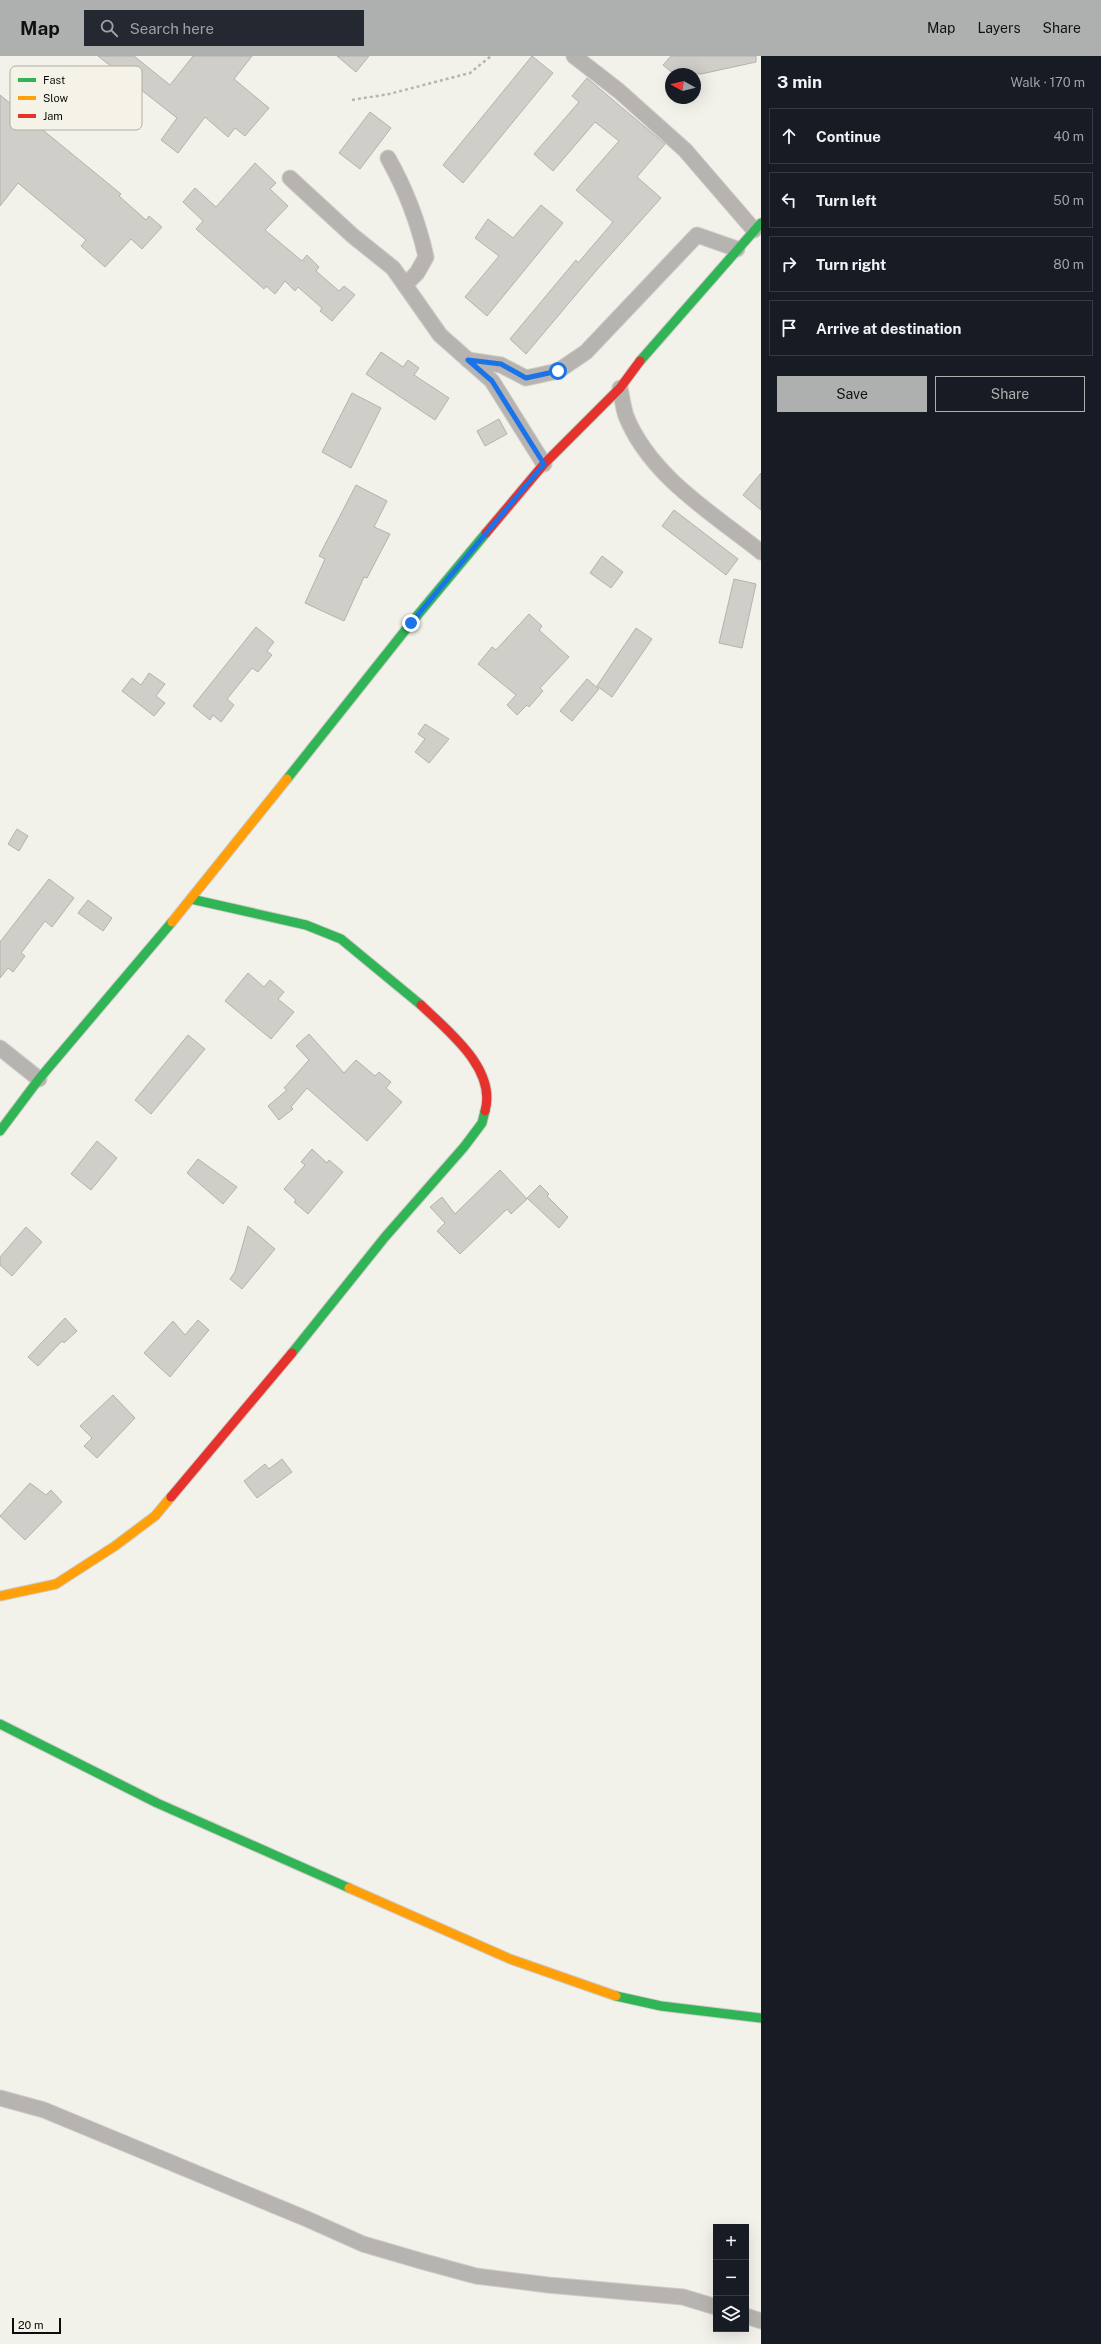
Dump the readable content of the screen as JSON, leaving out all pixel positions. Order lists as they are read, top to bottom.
{
  "legend": ["Fast", "Slow", "Jam"],
  "scale_bar": "20 m",
  "north": "left",
  "page": {
    "header": "Map",
    "search": "Search here",
    "nav": ["Map", "Layers", "Share"],
    "heading": ["3 min", "Walk · 170 m"],
    "list": [
      ["Continue", "40 m"],
      ["Turn left", "50 m"],
      ["Turn right", "80 m"],
      "Arrive at destination"
    ],
    "buttons": ["Save", "Share"],
    "map_buttons": ["+", "−"],
    "scale": "20 m"
  }
}
